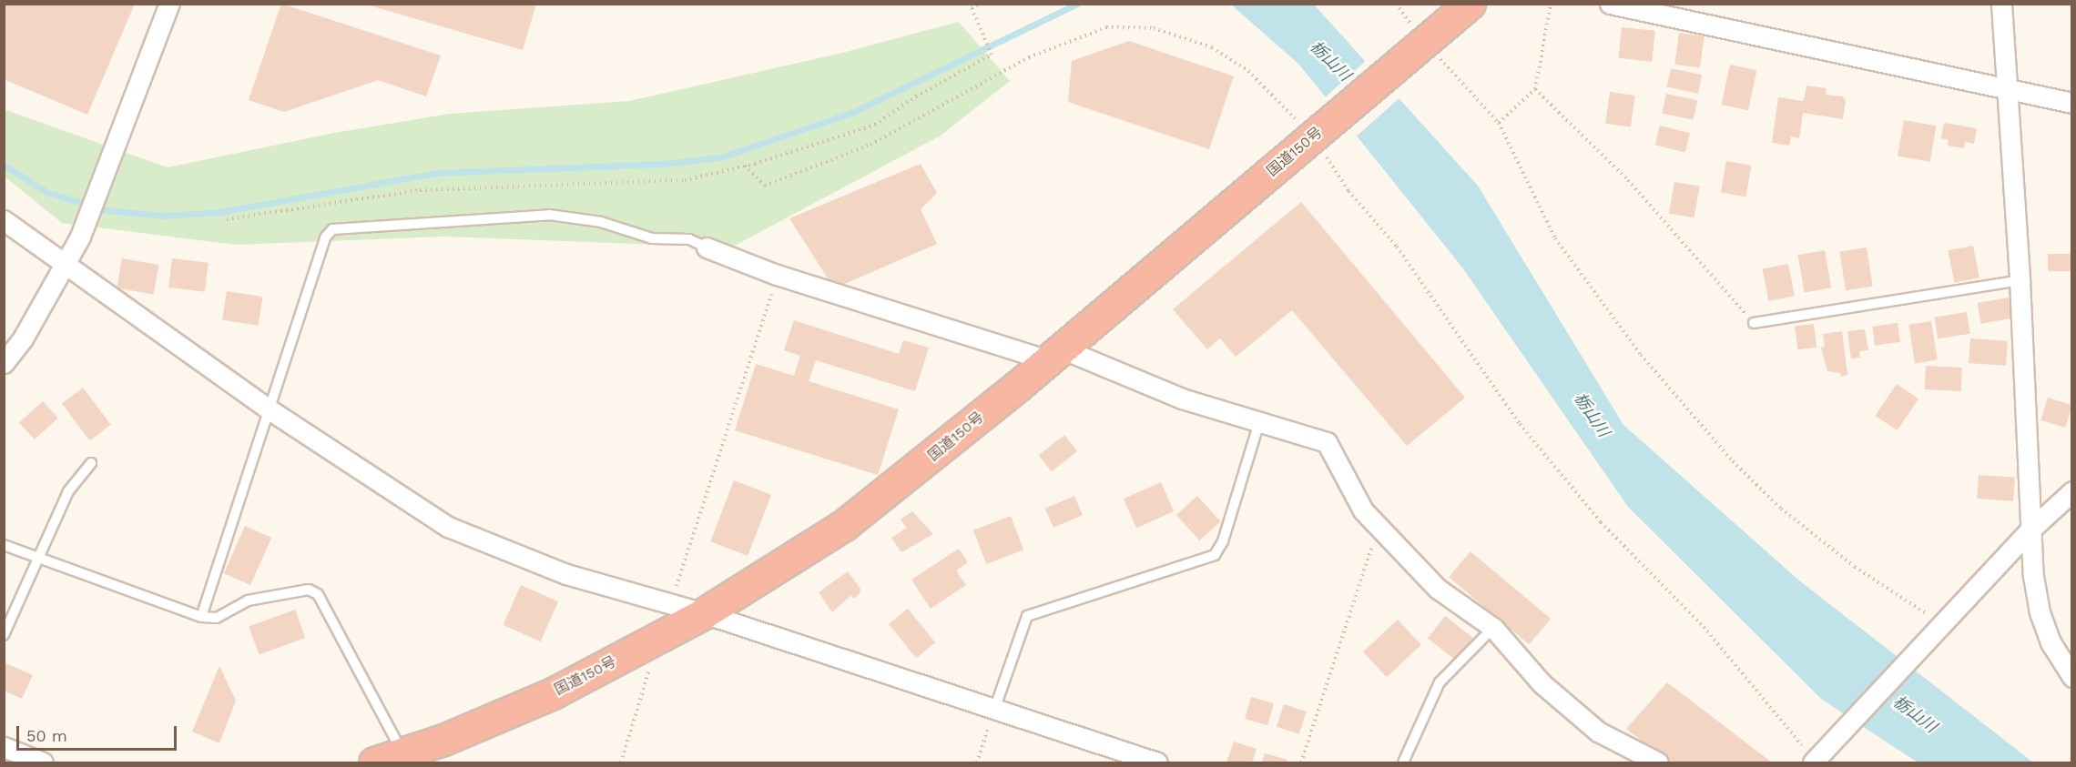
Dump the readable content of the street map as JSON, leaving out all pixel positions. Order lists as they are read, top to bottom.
{
  "streets": {
    "highway": ["国道150号"]
  },
  "water": ["栃山川"],
  "scale_bar": "50 m"
}
